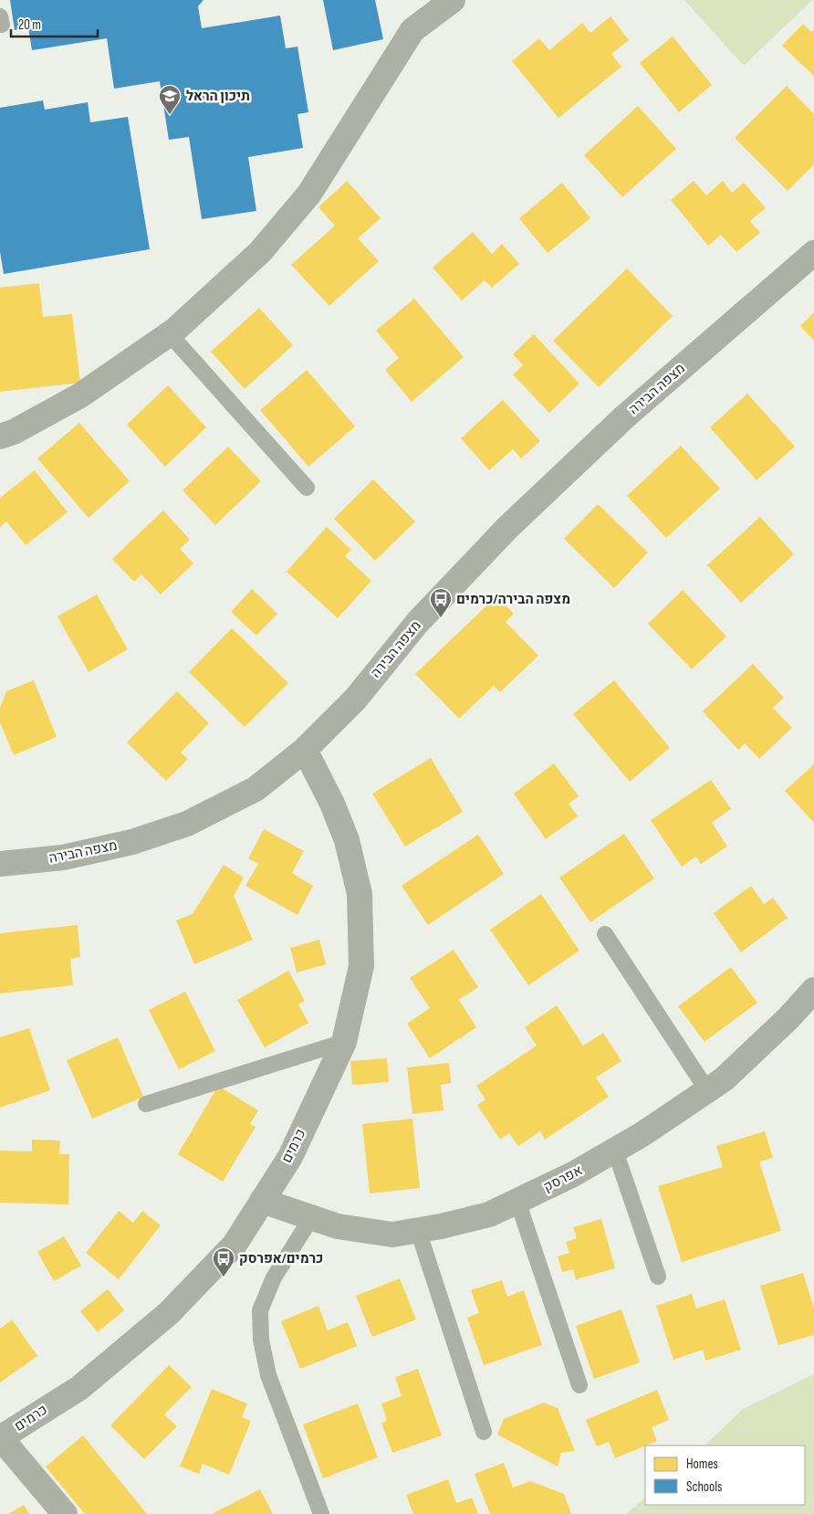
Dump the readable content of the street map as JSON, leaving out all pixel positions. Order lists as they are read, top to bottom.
{
  "streets": {
    "street": ["מצפה הבירה", "כרמים", "אפרסק"]
  },
  "crossings": [
    ["מצפה הבירה", "כרמים"],
    ["כרמים", "אפרסק"]
  ],
  "places": {
    "school or university": ["תיכון הראל"],
    "bus stop": ["מצפה הבירה/כרמים", "כרמים/אפרסק"]
  },
  "legend": ["Homes", "Schools"],
  "scale_bar": "20 m"
}
